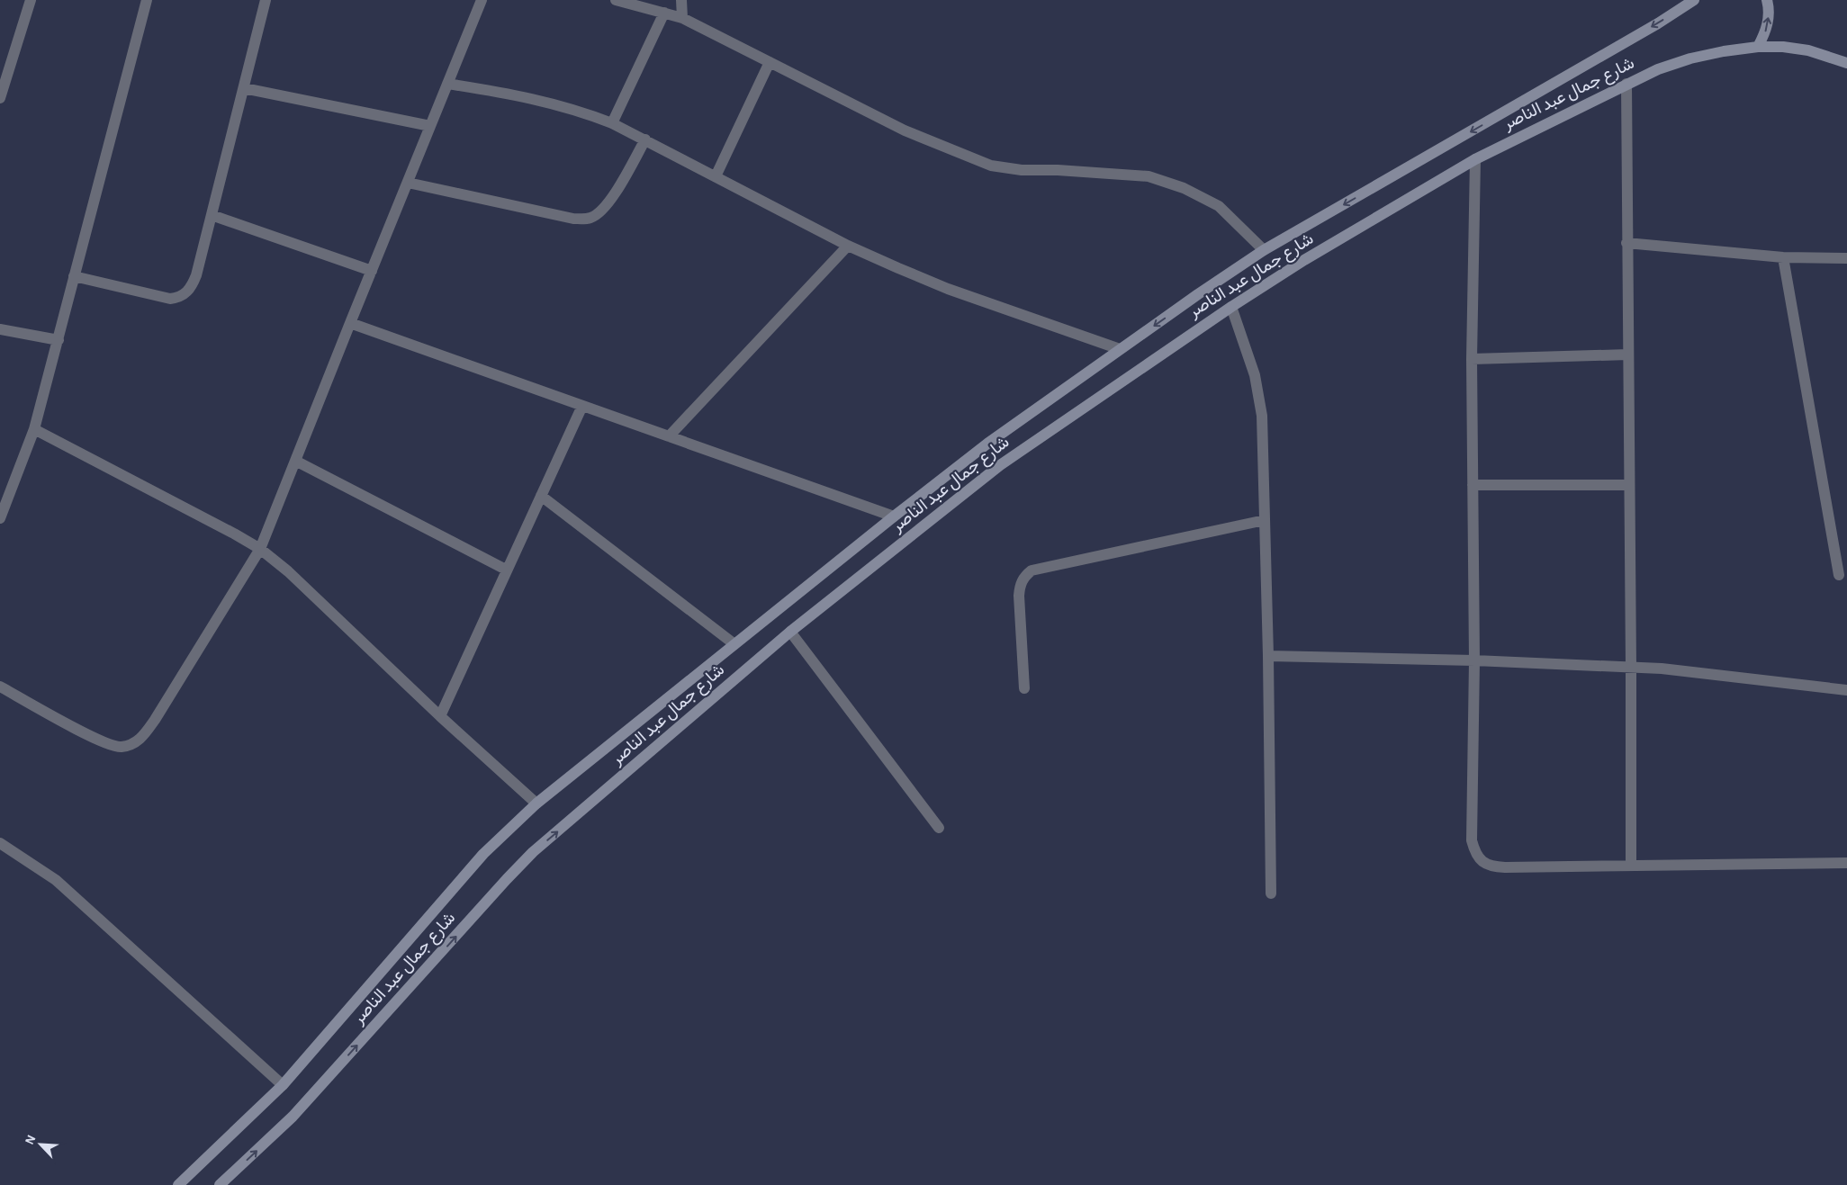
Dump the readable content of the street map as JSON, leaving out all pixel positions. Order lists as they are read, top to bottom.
{
  "streets": {
    "street": ["شارع جمال عبد الناصر"]
  },
  "north": "top left"
}
